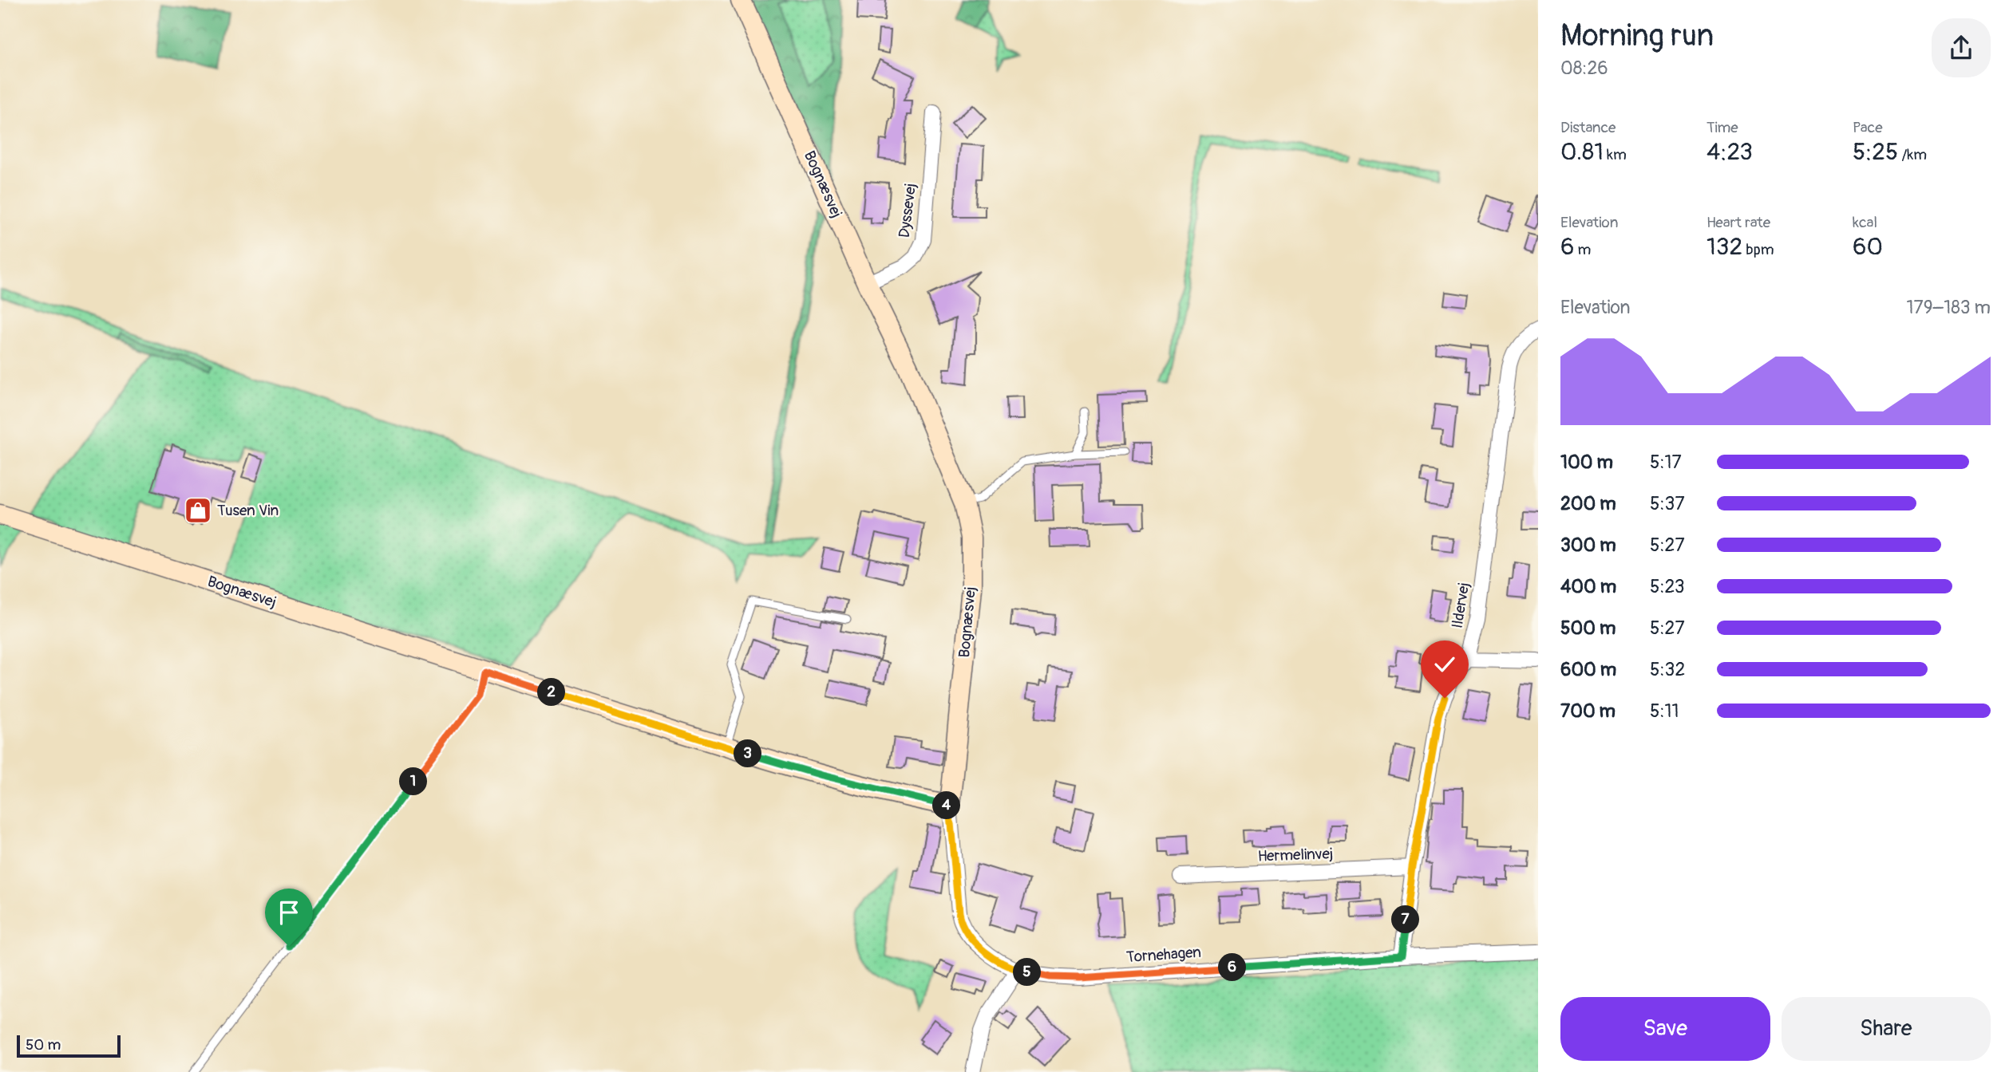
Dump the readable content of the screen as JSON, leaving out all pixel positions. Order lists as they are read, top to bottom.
{
  "streets": {
    "street": [
      "Bognæsvej",
      "Dyssevej",
      "Ildervej",
      "Hermelinvej",
      "Tornehagen"
    ]
  },
  "crossings": [
    ["Bognæsvej", "Dyssevej"],
    ["Bognæsvej", "Tornehagen"],
    ["Ildervej", "Hermelinvej"],
    ["Ildervej", "Tornehagen"]
  ],
  "places": {
    "shop": ["Tusen Vin"]
  },
  "scale_bar": "50 m",
  "page": {
    "heading": ["Morning run", "08:26"],
    "stats": [
      ["Distance", "0.81 km"],
      ["Time", "4:23"],
      ["Pace", "5:25 /km"],
      ["Elevation", "6 m"],
      ["Heart rate", "132 bpm"],
      ["kcal", "60"]
    ],
    "chart": ["Elevation", "179–183 m"],
    "list": [
      {
        "name": "100 m",
        "note": "5:17"
      },
      {
        "name": "200 m",
        "note": "5:37"
      },
      {
        "name": "300 m",
        "note": "5:27"
      },
      {
        "name": "400 m",
        "note": "5:23"
      },
      {
        "name": "500 m",
        "note": "5:27"
      },
      {
        "name": "600 m",
        "note": "5:32"
      },
      {
        "name": "700 m",
        "note": "5:11"
      }
    ],
    "pins": [
      "2",
      "3",
      "1",
      "4",
      "7",
      "6",
      "5"
    ],
    "buttons": ["Save", "Share"],
    "scale": "50 m"
  }
}
